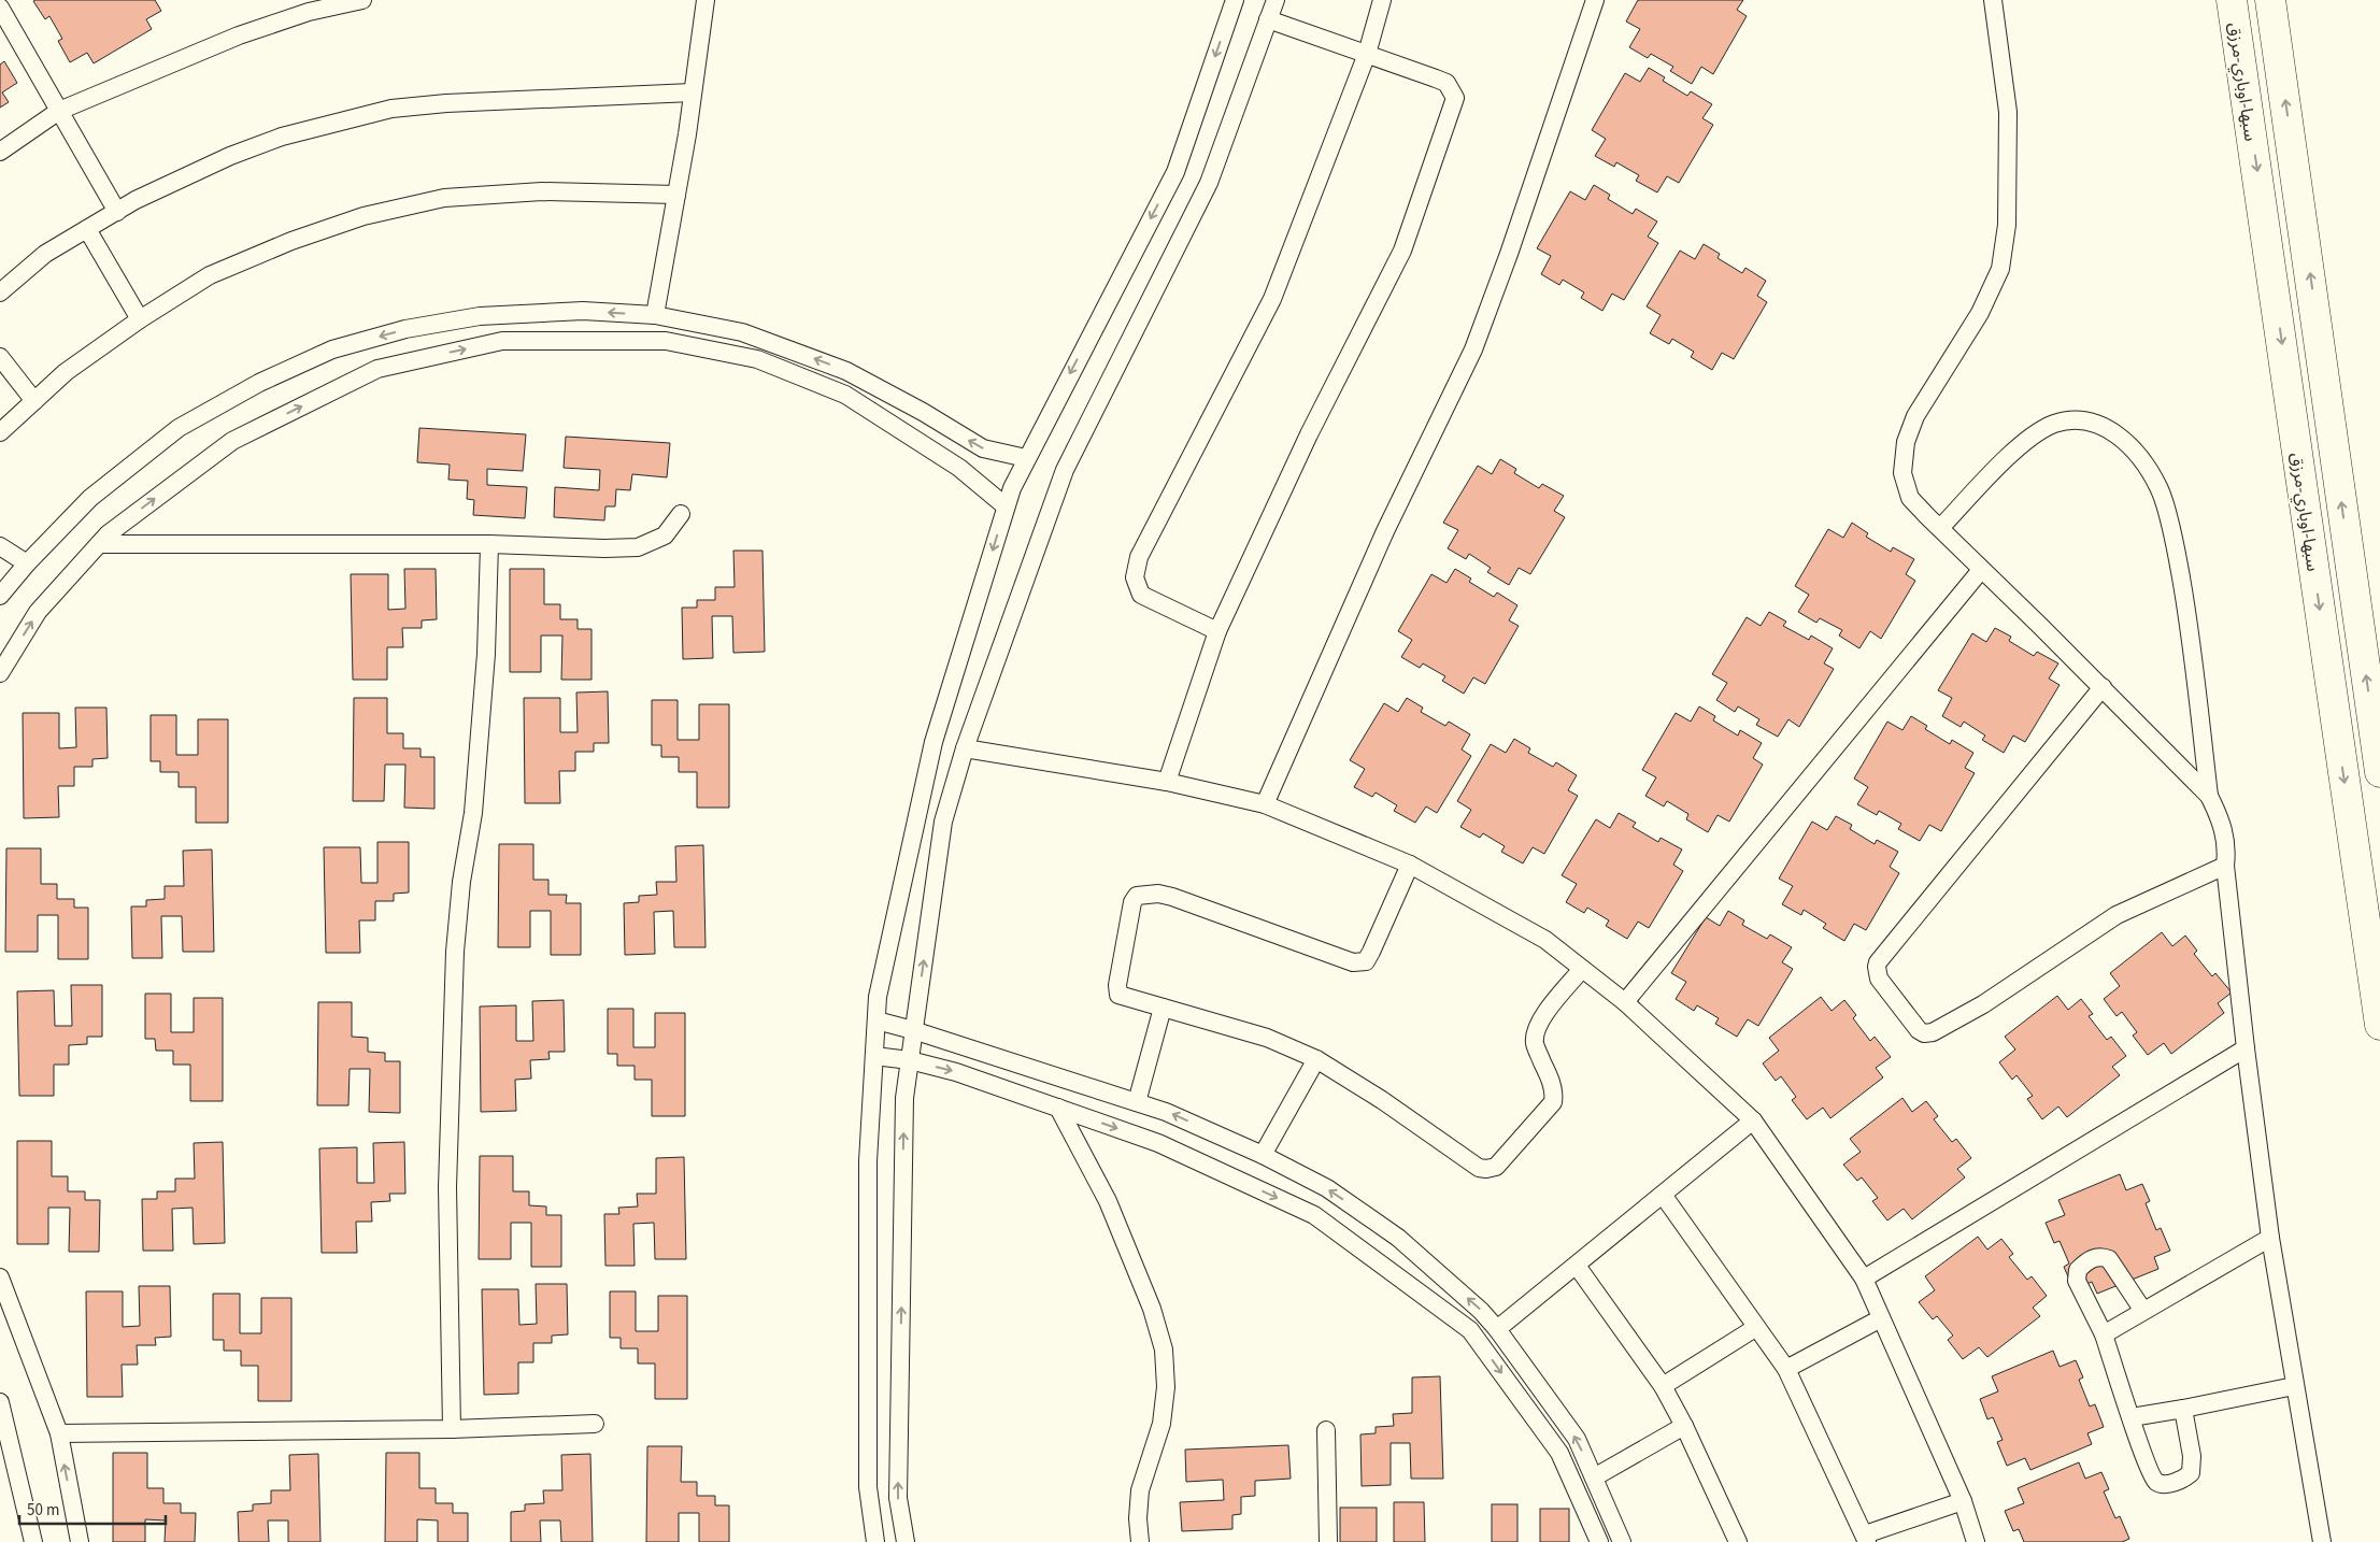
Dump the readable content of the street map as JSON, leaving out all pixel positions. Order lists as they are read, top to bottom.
{
  "streets": {
    "highway": ["سبها-اوباري-مرزق"]
  },
  "scale_bar": "50 m"
}
